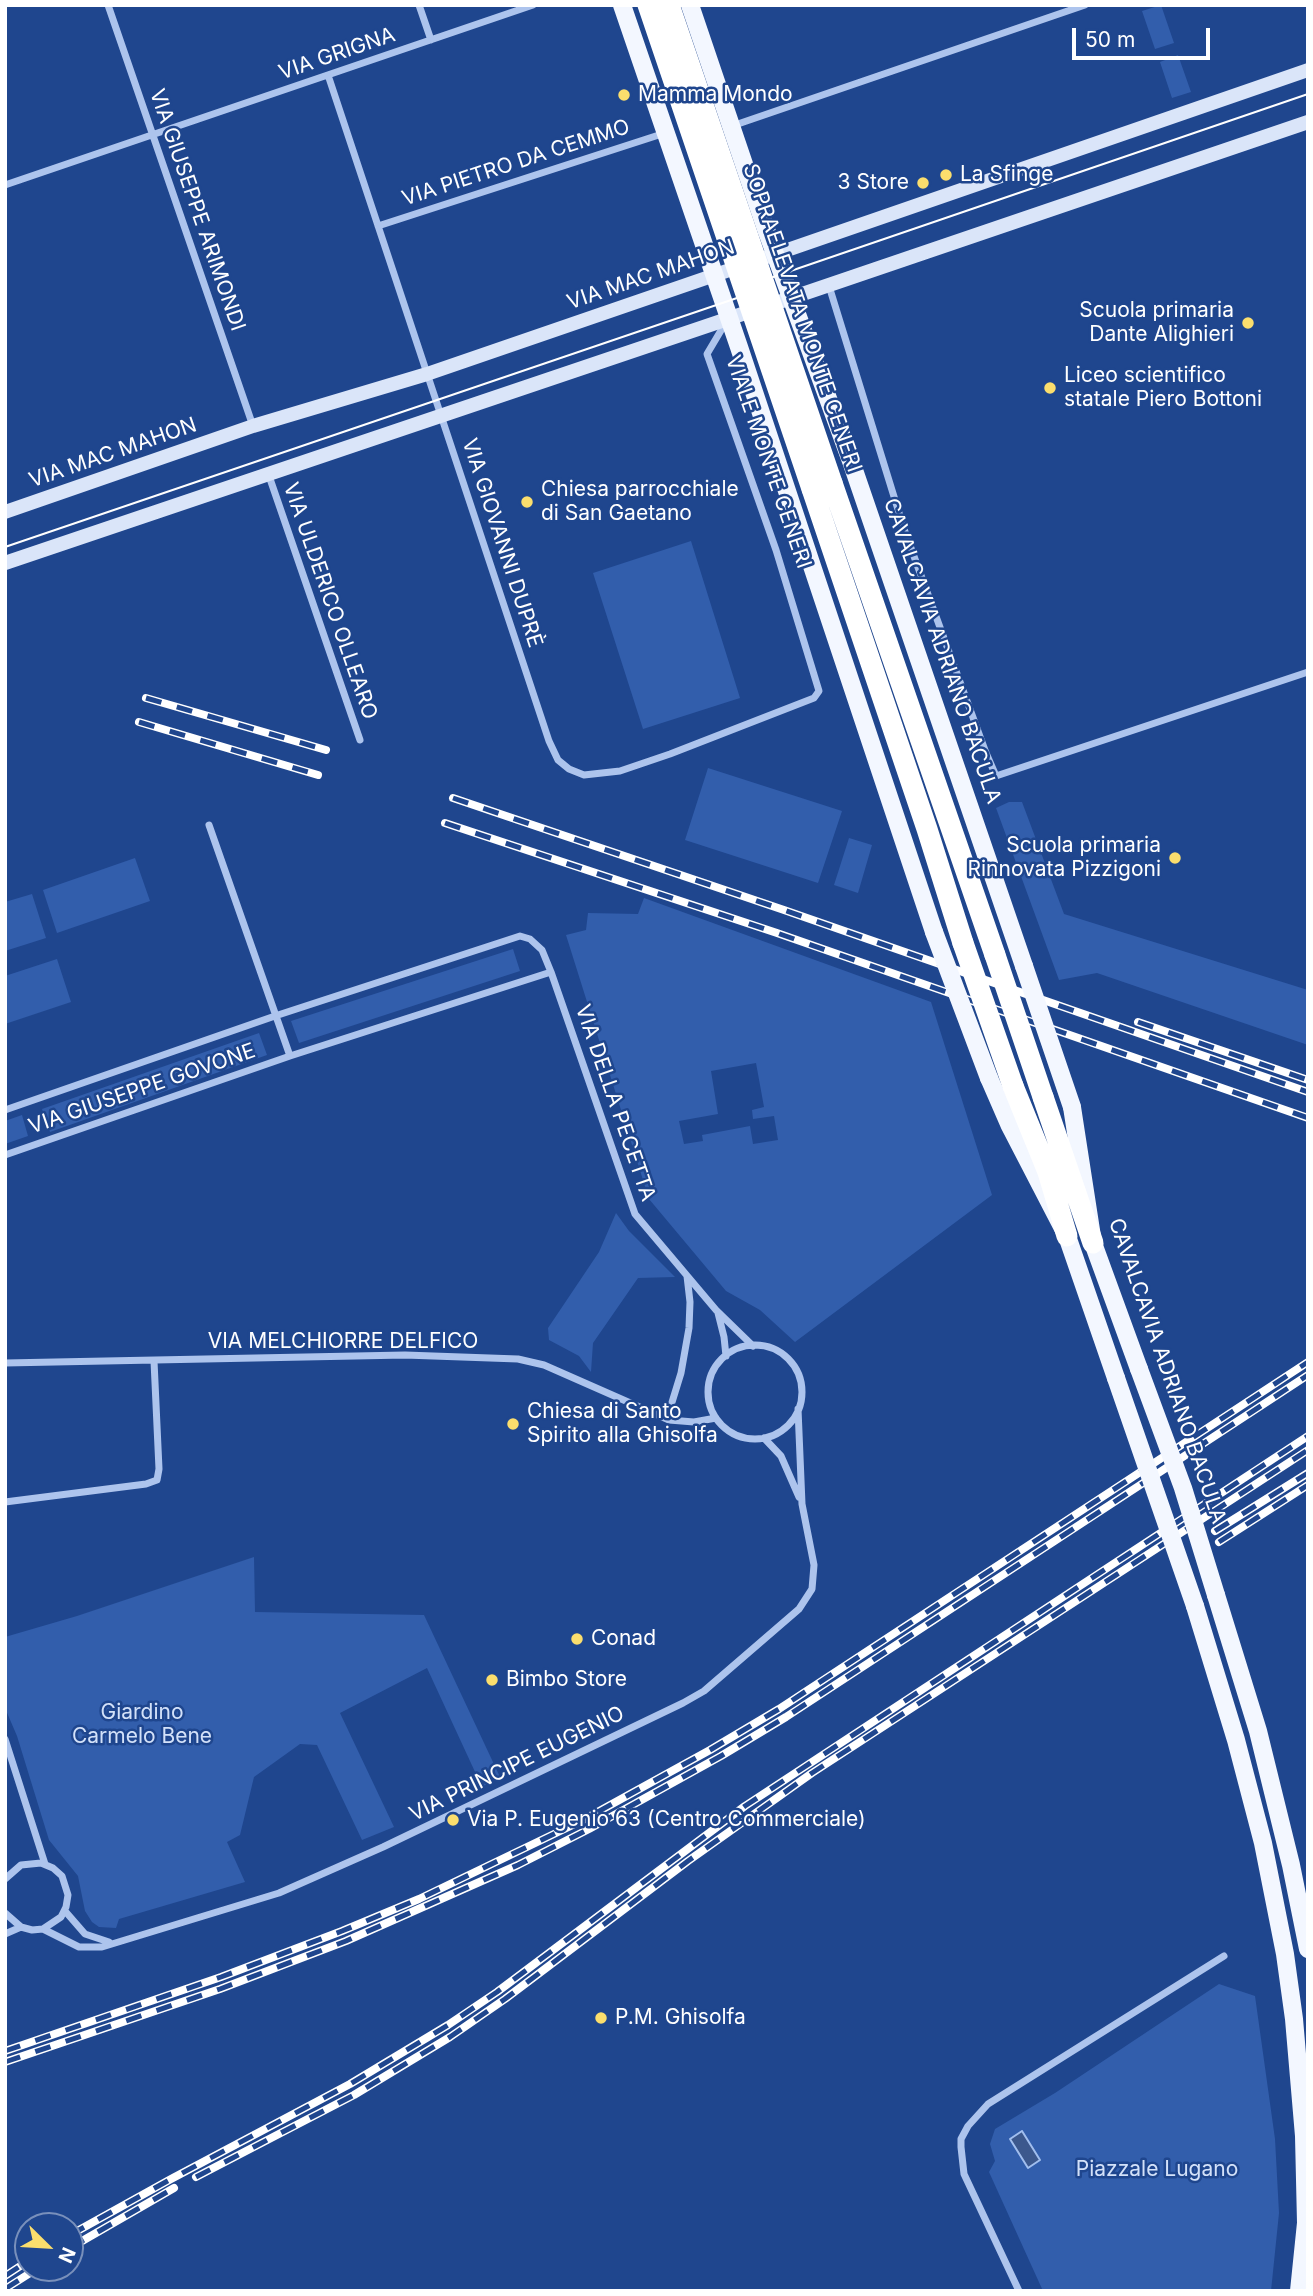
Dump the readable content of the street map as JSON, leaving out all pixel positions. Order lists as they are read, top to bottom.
{
  "streets": {
    "highway": ["SOPRAELEVATA MONTE CENERI"],
    "main road": ["VIA MAC MAHON", "CAVALCAVIA ADRIANO BACULA"],
    "street": [
      "VIA GRIGNA",
      "VIA PIETRO DA CEMMO",
      "VIA GIUSEPPE ARIMONDI",
      "VIALE MONTE CENERI",
      "VIA GIOVANNI DUPRÈ",
      "VIA ULDERICO OLLEARO",
      "VIA GIUSEPPE GOVONE",
      "VIA DELLA PECETTA",
      "VIA MELCHIORRE DELFICO",
      "VIA PRINCIPE EUGENIO"
    ]
  },
  "crossings": [
    ["VIA GRIGNA", "VIA GIUSEPPE ARIMONDI"],
    ["VIA GRIGNA", "VIA GIOVANNI DUPRÈ"],
    ["VIA PIETRO DA CEMMO", "VIA GIOVANNI DUPRÈ"],
    ["VIA GIUSEPPE ARIMONDI", "VIA MAC MAHON"],
    ["VIA MAC MAHON", "VIA GIOVANNI DUPRÈ"],
    ["SOPRAELEVATA MONTE CENERI", "CAVALCAVIA ADRIANO BACULA"],
    ["VIALE MONTE CENERI", "VIA GIOVANNI DUPRÈ"],
    ["VIA GIUSEPPE GOVONE", "VIA DELLA PECETTA"],
    ["VIA DELLA PECETTA", "VIA MELCHIORRE DELFICO"],
    ["VIA DELLA PECETTA", "VIA PRINCIPE EUGENIO"],
    ["VIA MELCHIORRE DELFICO", "VIA PRINCIPE EUGENIO"]
  ],
  "parks": ["Giardino Carmelo Bene", "Piazzale Lugano"],
  "places": [
    "Mamma Mondo",
    "La Sfinge",
    "3 Store",
    "Scuola primaria Dante Alighieri",
    "Liceo scientifico statale Piero Bottoni",
    "Chiesa parrocchiale di San Gaetano",
    "Scuola primaria Rinnovata Pizzigoni",
    "Chiesa di Santo Spirito alla Ghisolfa",
    "Conad",
    "Bimbo Store",
    "Via P. Eugenio 63 (Centro Commerciale)",
    "P.M. Ghisolfa"
  ],
  "scale_bar": "50 m",
  "north": "bottom right"
}
